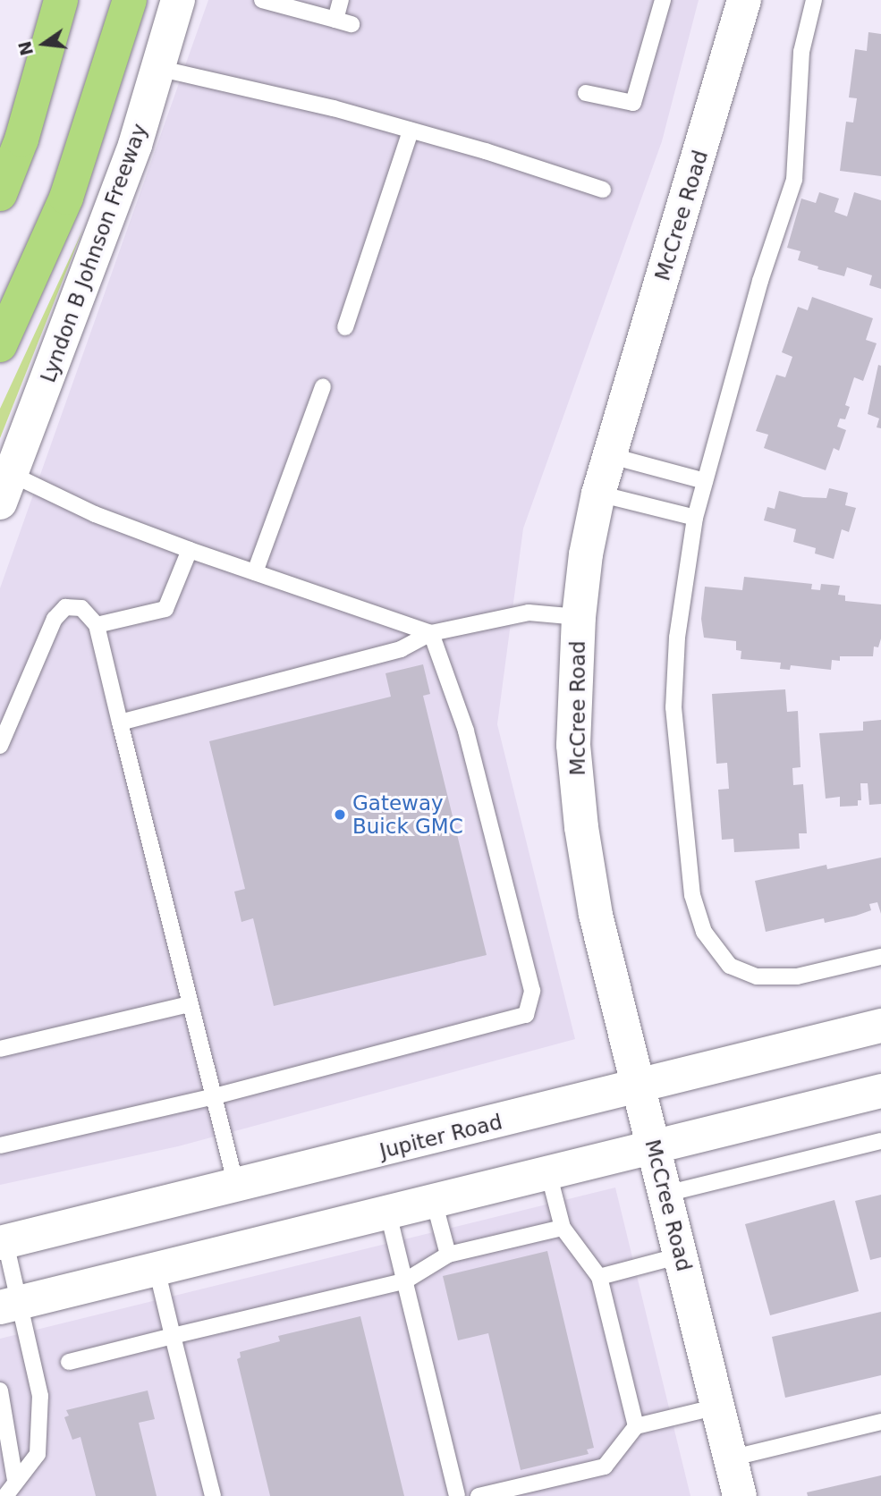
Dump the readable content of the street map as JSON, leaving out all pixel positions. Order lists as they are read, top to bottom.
{
  "streets": {
    "main road": ["McCree Road", "Lyndon B Johnson Freeway", "Jupiter Road"]
  },
  "crossings": [
    ["McCree Road", "Jupiter Road"]
  ],
  "places": ["Gateway Buick GMC"],
  "north": "left"
}
